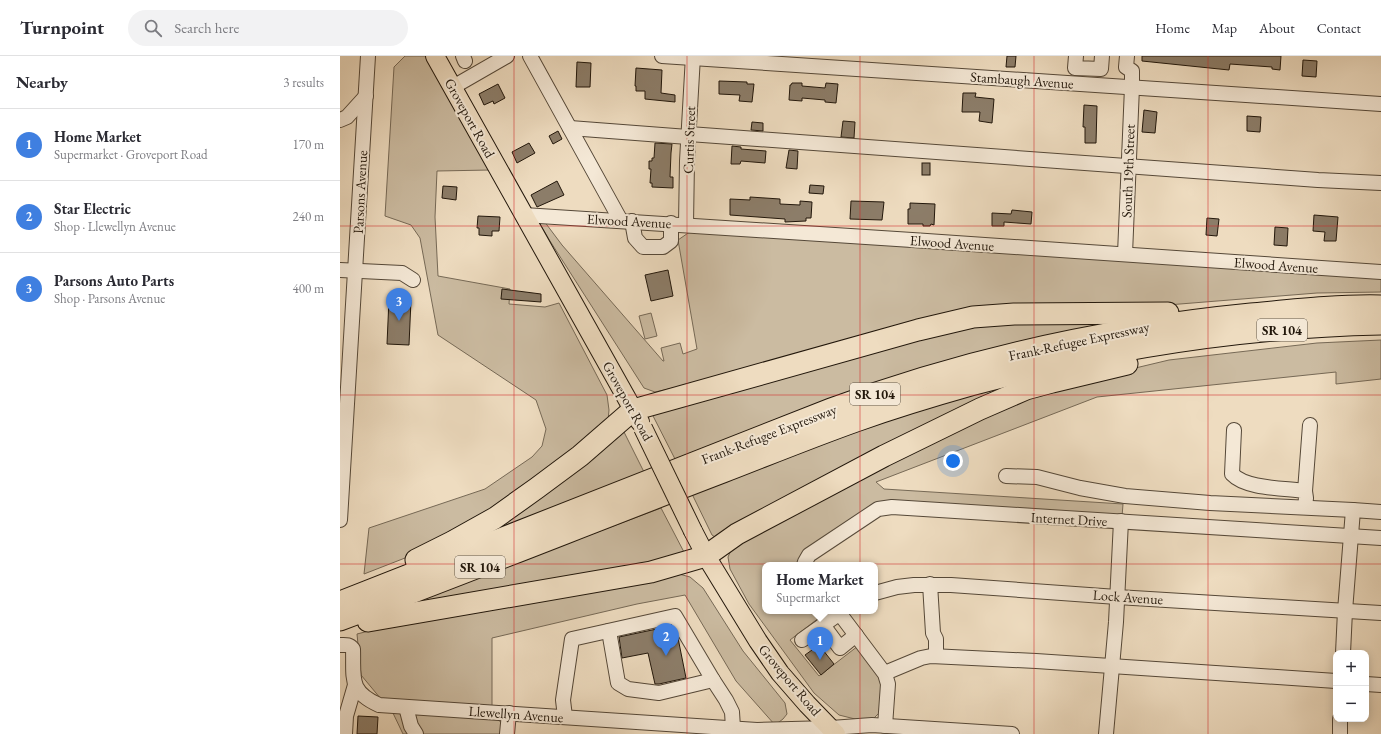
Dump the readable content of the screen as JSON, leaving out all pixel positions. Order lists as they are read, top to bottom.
{
  "streets": {
    "highway": ["SR 104", "Frank-Refugee Expressway"],
    "main road": ["Groveport Road"],
    "street": [
      "Stambaugh Avenue",
      "Curtis Street",
      "South 19th Street",
      "Parsons Avenue",
      "Elwood Avenue",
      "Internet Drive",
      "Lock Avenue",
      "Llewellyn Avenue"
    ]
  },
  "crossings": [
    ["Stambaugh Avenue", "Curtis Street"],
    ["Stambaugh Avenue", "South 19th Street"],
    ["Groveport Road", "Elwood Avenue"],
    ["Groveport Road", "Llewellyn Avenue"],
    ["Curtis Street", "Elwood Avenue"],
    ["South 19th Street", "Elwood Avenue"]
  ],
  "page": {
    "header": "Turnpoint",
    "search": "Search here",
    "nav": [
      "Home",
      "Map",
      "About",
      "Contact"
    ],
    "heading": ["Nearby", "3 results"],
    "list": [
      {
        "mark": "1",
        "name": "Home Market",
        "note": "Supermarket · Groveport Road",
        "value": "170 m"
      },
      {
        "mark": "2",
        "name": "Star Electric",
        "note": "Shop · Llewellyn Avenue",
        "value": "240 m"
      },
      {
        "mark": "3",
        "name": "Parsons Auto Parts",
        "note": "Shop · Parsons Avenue",
        "value": "400 m"
      }
    ],
    "pins": ["3", "2", "1"],
    "popup": ["Home Market", "Supermarket"],
    "map_buttons": ["+", "−"]
  }
}
